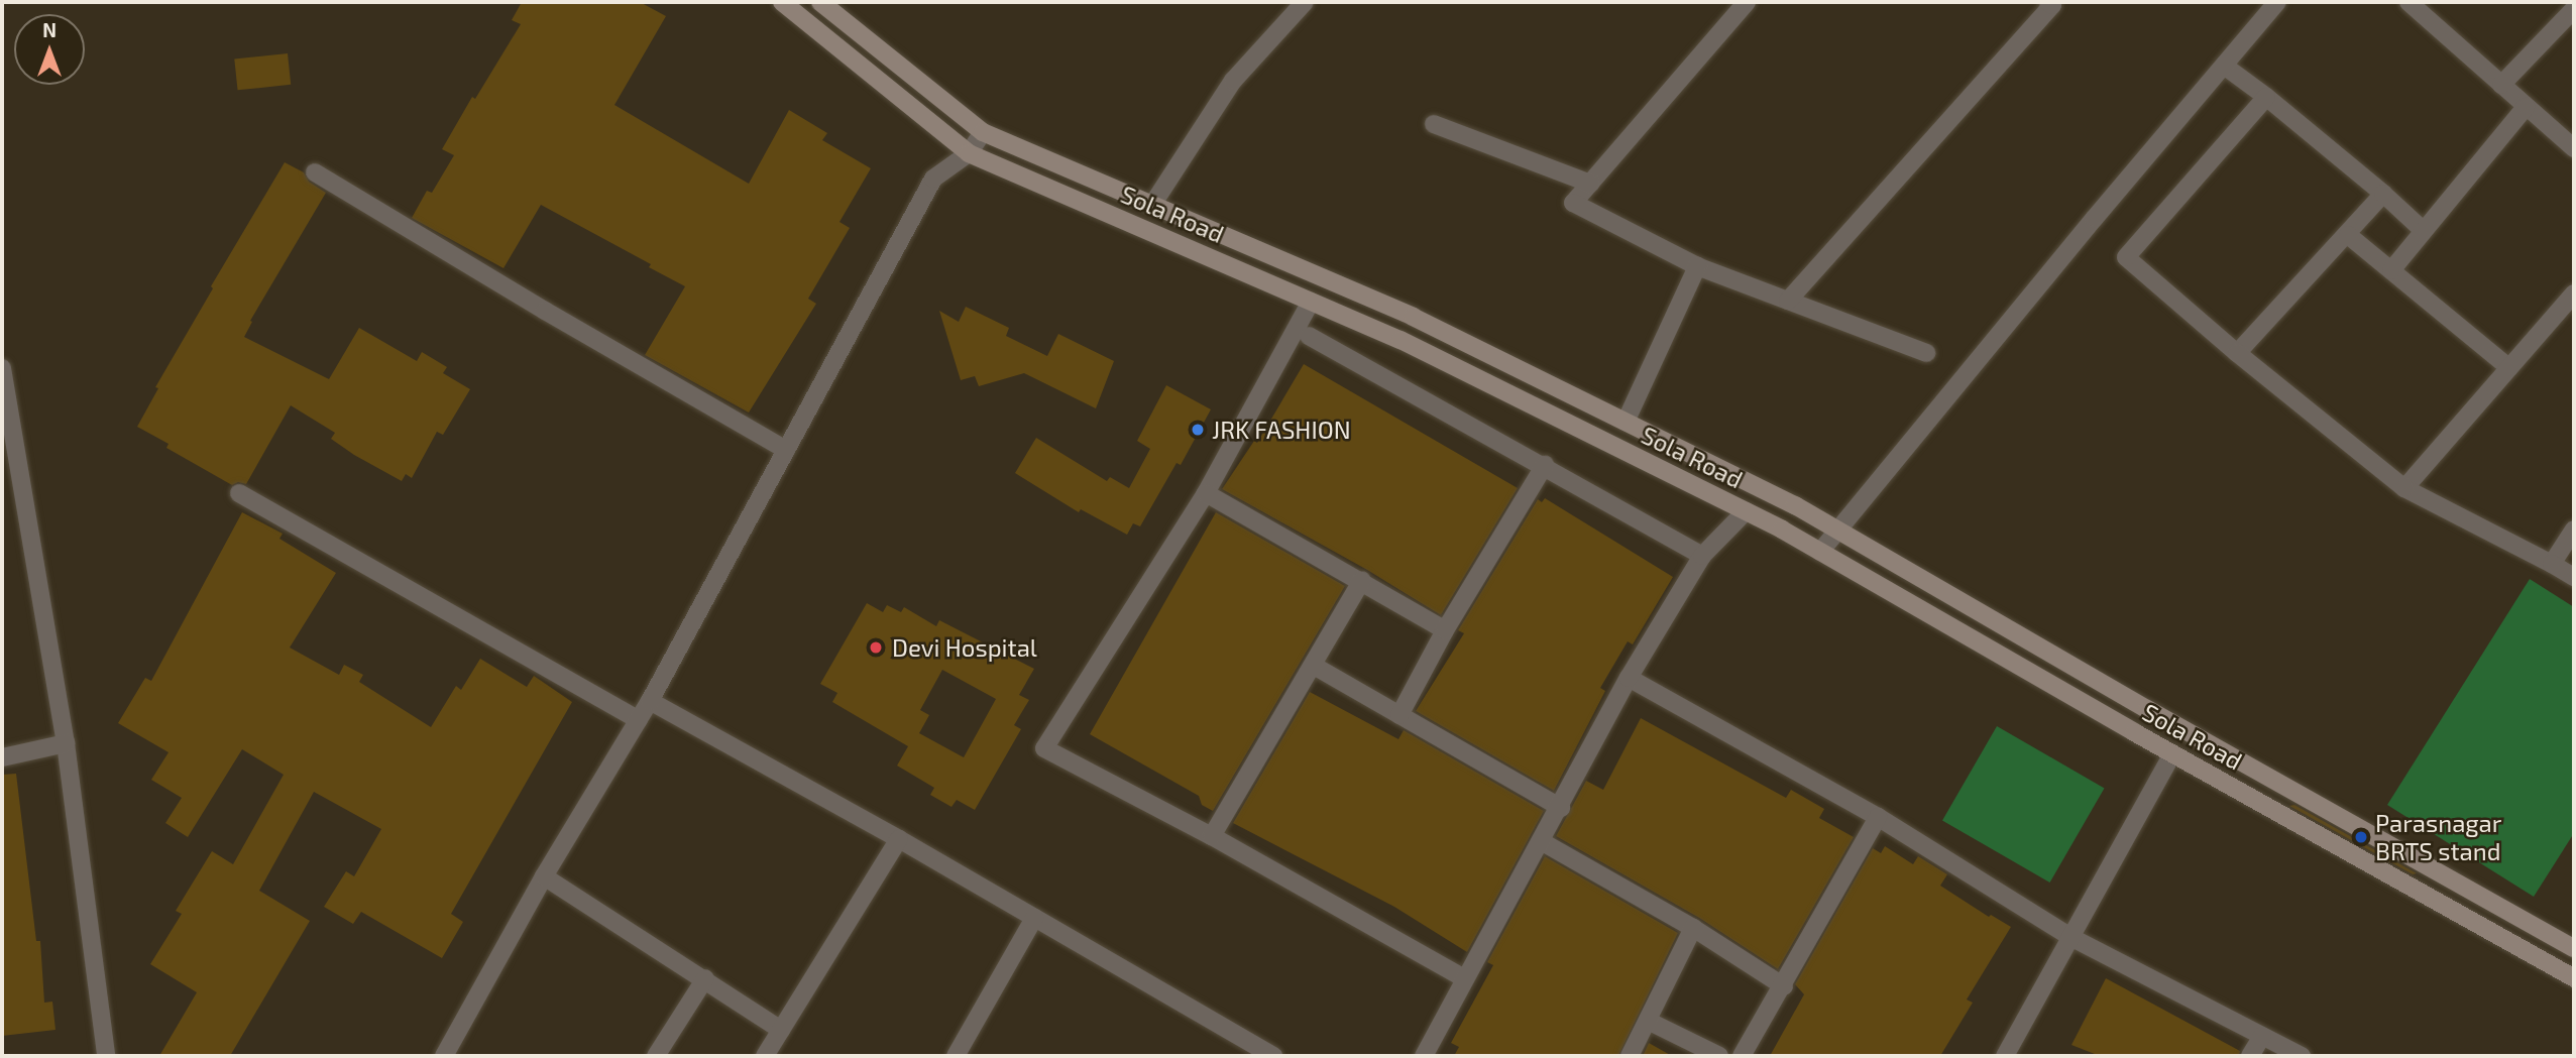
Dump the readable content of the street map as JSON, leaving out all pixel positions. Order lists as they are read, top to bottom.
{
  "streets": {
    "main road": ["Sola Road"]
  },
  "places": ["JRK FASHION", "Devi Hospital", "Parasnagar BRTS stand"],
  "north": "top"
}
